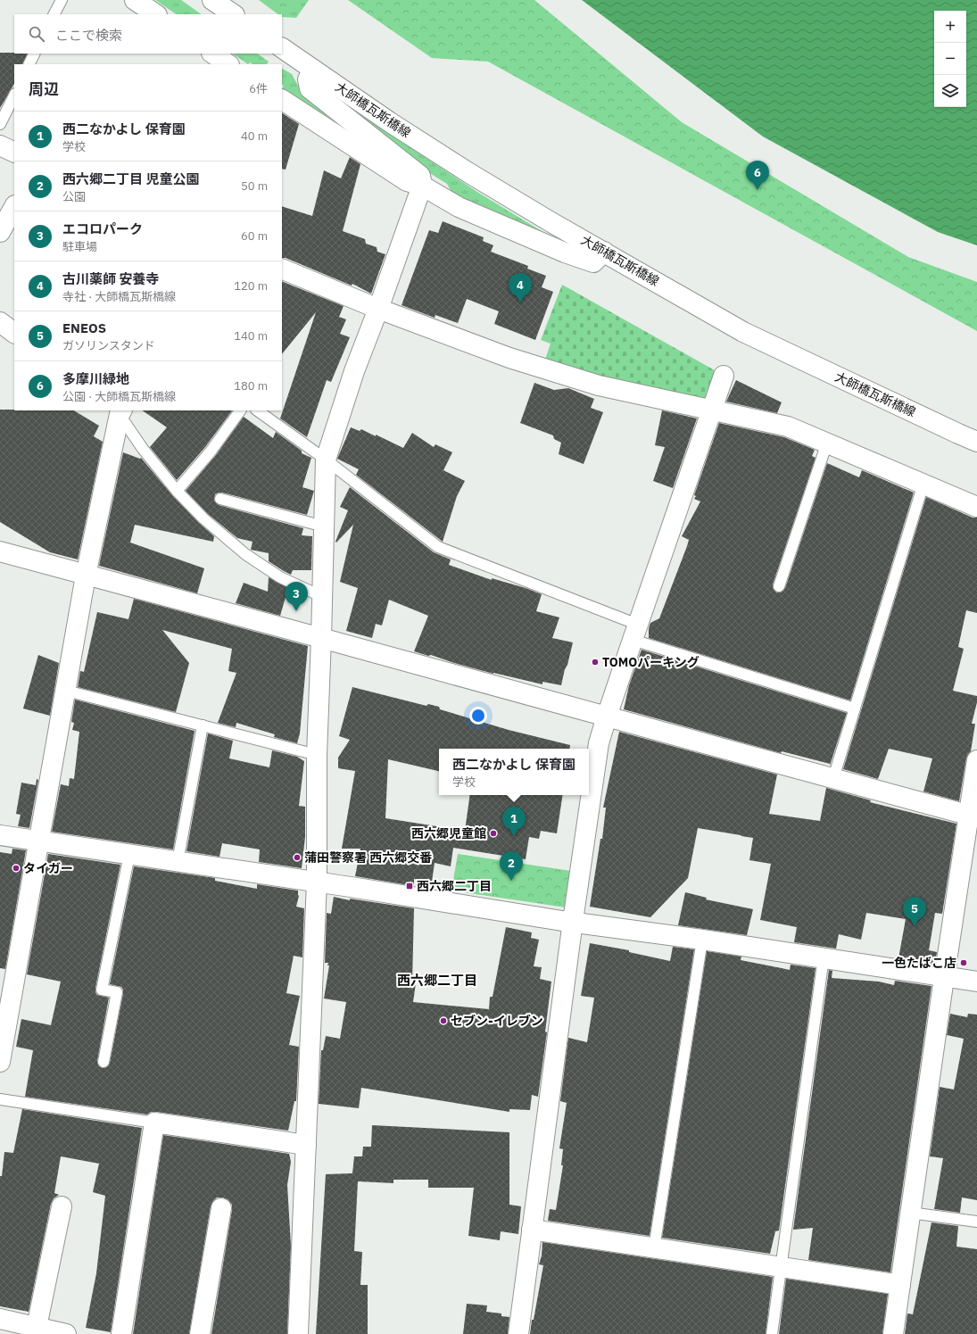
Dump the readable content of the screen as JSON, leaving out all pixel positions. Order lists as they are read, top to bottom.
{
  "streets": {
    "street": ["大師橋瓦斯橋線"]
  },
  "districts": ["西六郷二丁目"],
  "places": {
    "other": [
      "TOMOパーキング",
      "西六郷児童館",
      "蒲田警察署 西六郷交番",
      "タイガー",
      "一色たばこ店",
      "セブン-イレブン"
    ],
    "transit": ["西六郷二丁目"]
  },
  "page": {
    "map_buttons": ["+", "−"],
    "search": "ここで検索",
    "heading": ["周辺", "6件"],
    "list": [
      {
        "mark": "1",
        "name": "西二なかよし 保育園",
        "note": "学校",
        "value": "40 m"
      },
      {
        "mark": "2",
        "name": "西六郷二丁目 児童公園",
        "note": "公園",
        "value": "50 m"
      },
      {
        "mark": "3",
        "name": "エコロパーク",
        "note": "駐車場",
        "value": "60 m"
      },
      {
        "mark": "4",
        "name": "古川薬師 安養寺",
        "note": "寺社 · 大師橋瓦斯橋線",
        "value": "120 m"
      },
      {
        "mark": "5",
        "name": "ENEOS",
        "note": "ガソリンスタンド",
        "value": "140 m"
      },
      {
        "mark": "6",
        "name": "多摩川緑地",
        "note": "公園 · 大師橋瓦斯橋線",
        "value": "180 m"
      }
    ],
    "pins": [
      "6",
      "4",
      "3",
      "1",
      "2",
      "5"
    ],
    "popup": ["西二なかよし 保育園", "学校"]
  }
}
